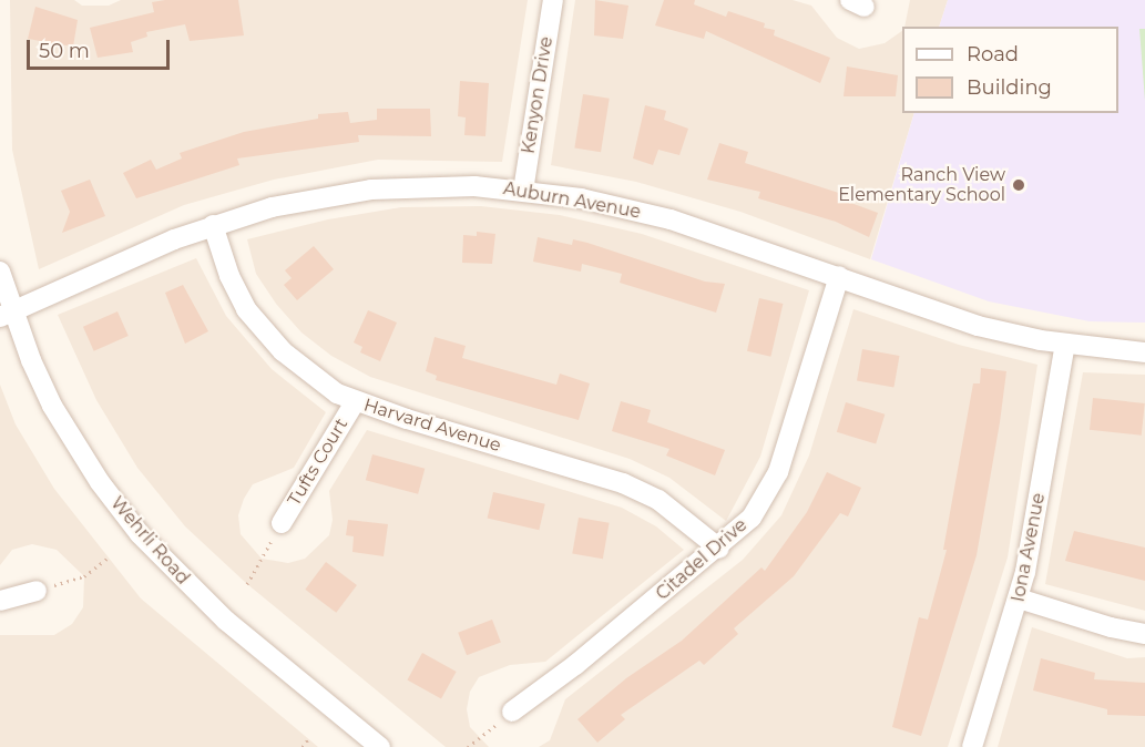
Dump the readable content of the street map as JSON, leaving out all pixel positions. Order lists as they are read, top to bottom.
{
  "streets": {
    "street": [
      "Kenyon Drive",
      "Auburn Avenue",
      "Harvard Avenue",
      "Tufts Court",
      "Wehrli Road",
      "Iona Avenue",
      "Citadel Drive"
    ]
  },
  "crossings": [
    ["Kenyon Drive", "Auburn Avenue"],
    ["Auburn Avenue", "Harvard Avenue"],
    ["Auburn Avenue", "Wehrli Road"],
    ["Auburn Avenue", "Iona Avenue"],
    ["Auburn Avenue", "Citadel Drive"],
    ["Harvard Avenue", "Tufts Court"],
    ["Harvard Avenue", "Citadel Drive"]
  ],
  "places": ["Ranch View Elementary School"],
  "legend": ["Road", "Building"],
  "scale_bar": "50 m"
}
